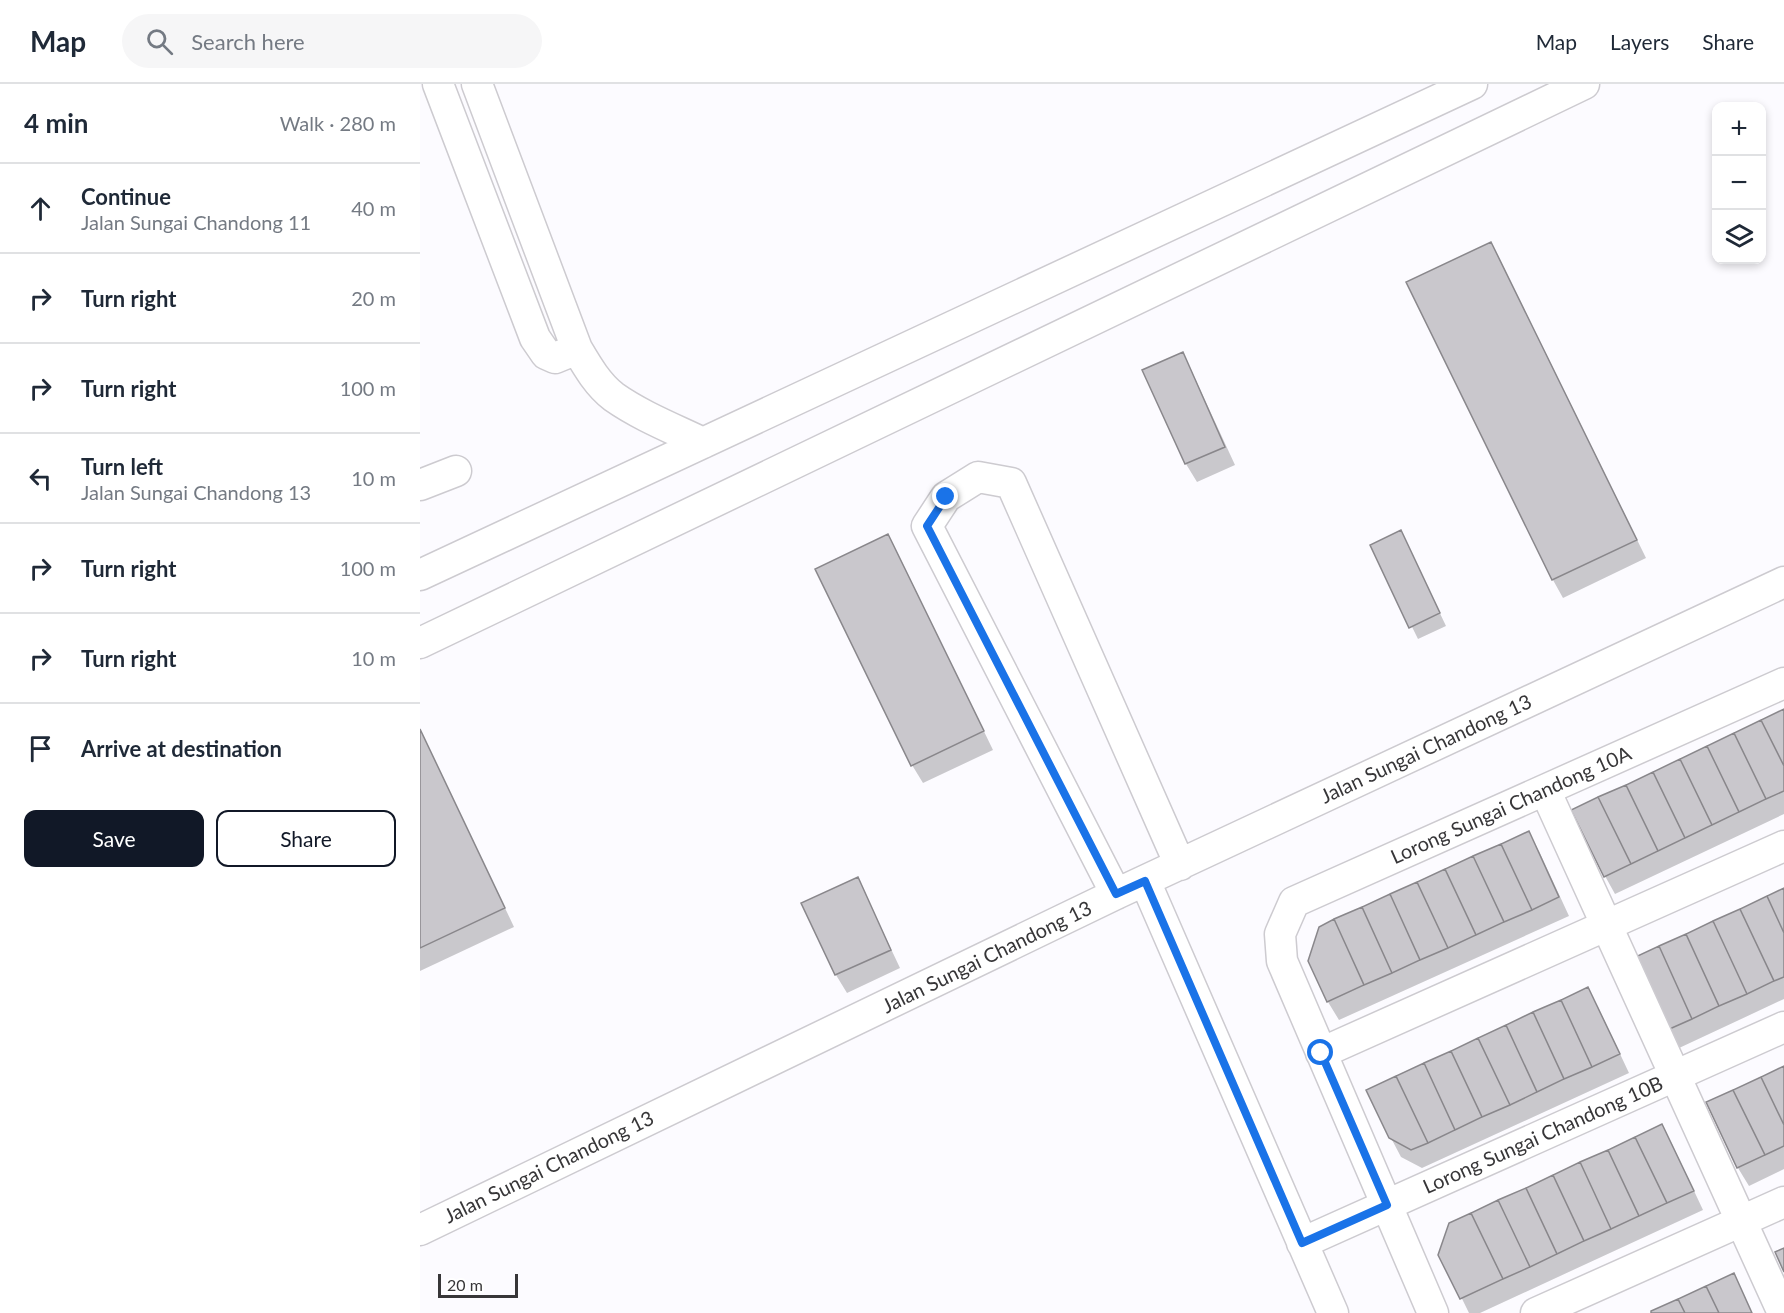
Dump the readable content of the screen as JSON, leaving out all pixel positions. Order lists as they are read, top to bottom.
{
  "streets": {
    "street": ["Jalan Sungai Chandong 13", "Lorong Sungai Chandong 10A", "Lorong Sungai Chandong 10B"]
  },
  "scale_bar": "20 m",
  "page": {
    "header": "Map",
    "search": "Search here",
    "nav": ["Map", "Layers", "Share"],
    "heading": ["4 min", "Walk · 280 m"],
    "map_buttons": ["+", "−"],
    "list": [
      ["Continue", "Jalan Sungai Chandong 11", "40 m"],
      ["Turn right", "20 m"],
      ["Turn right", "100 m"],
      ["Turn left", "Jalan Sungai Chandong 13", "10 m"],
      ["Turn right", "100 m"],
      ["Turn right", "10 m"],
      "Arrive at destination"
    ],
    "buttons": ["Save", "Share"],
    "scale": "20 m"
  }
}
